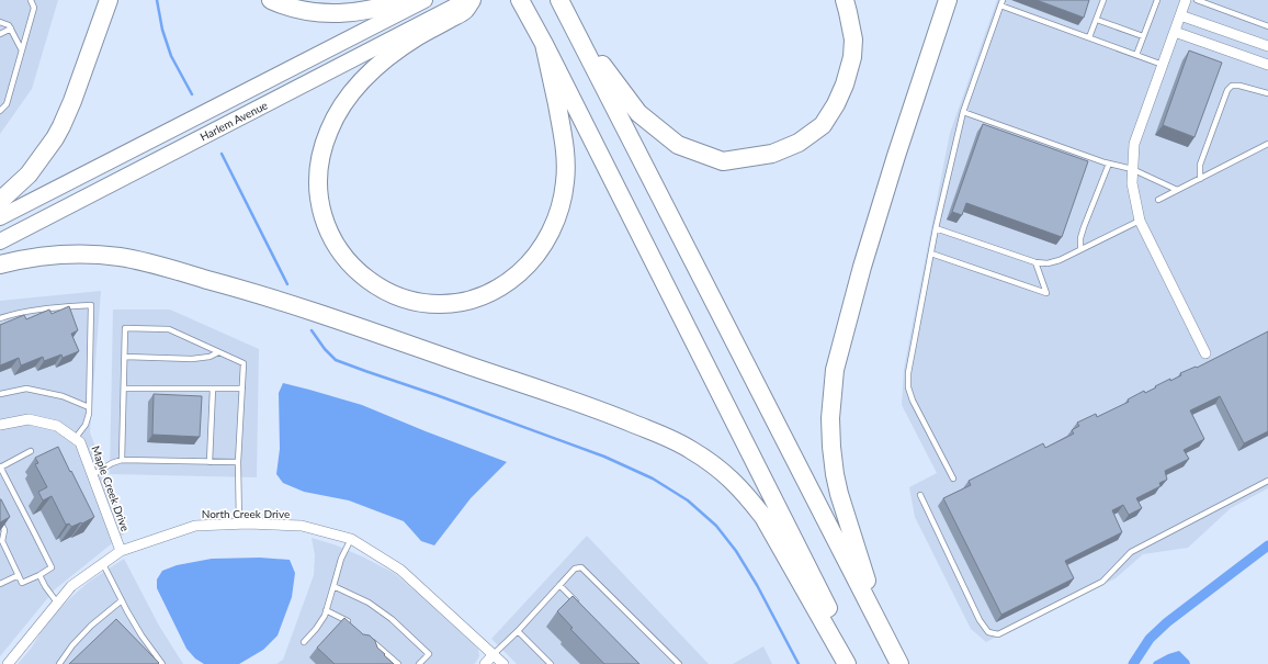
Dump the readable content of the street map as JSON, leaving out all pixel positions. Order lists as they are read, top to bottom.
{
  "streets": {
    "main road": ["Harlem Avenue"],
    "street": ["Maple Creek Drive", "North Creek Drive"]
  },
  "crossings": [
    ["Maple Creek Drive", "North Creek Drive"]
  ]
}
